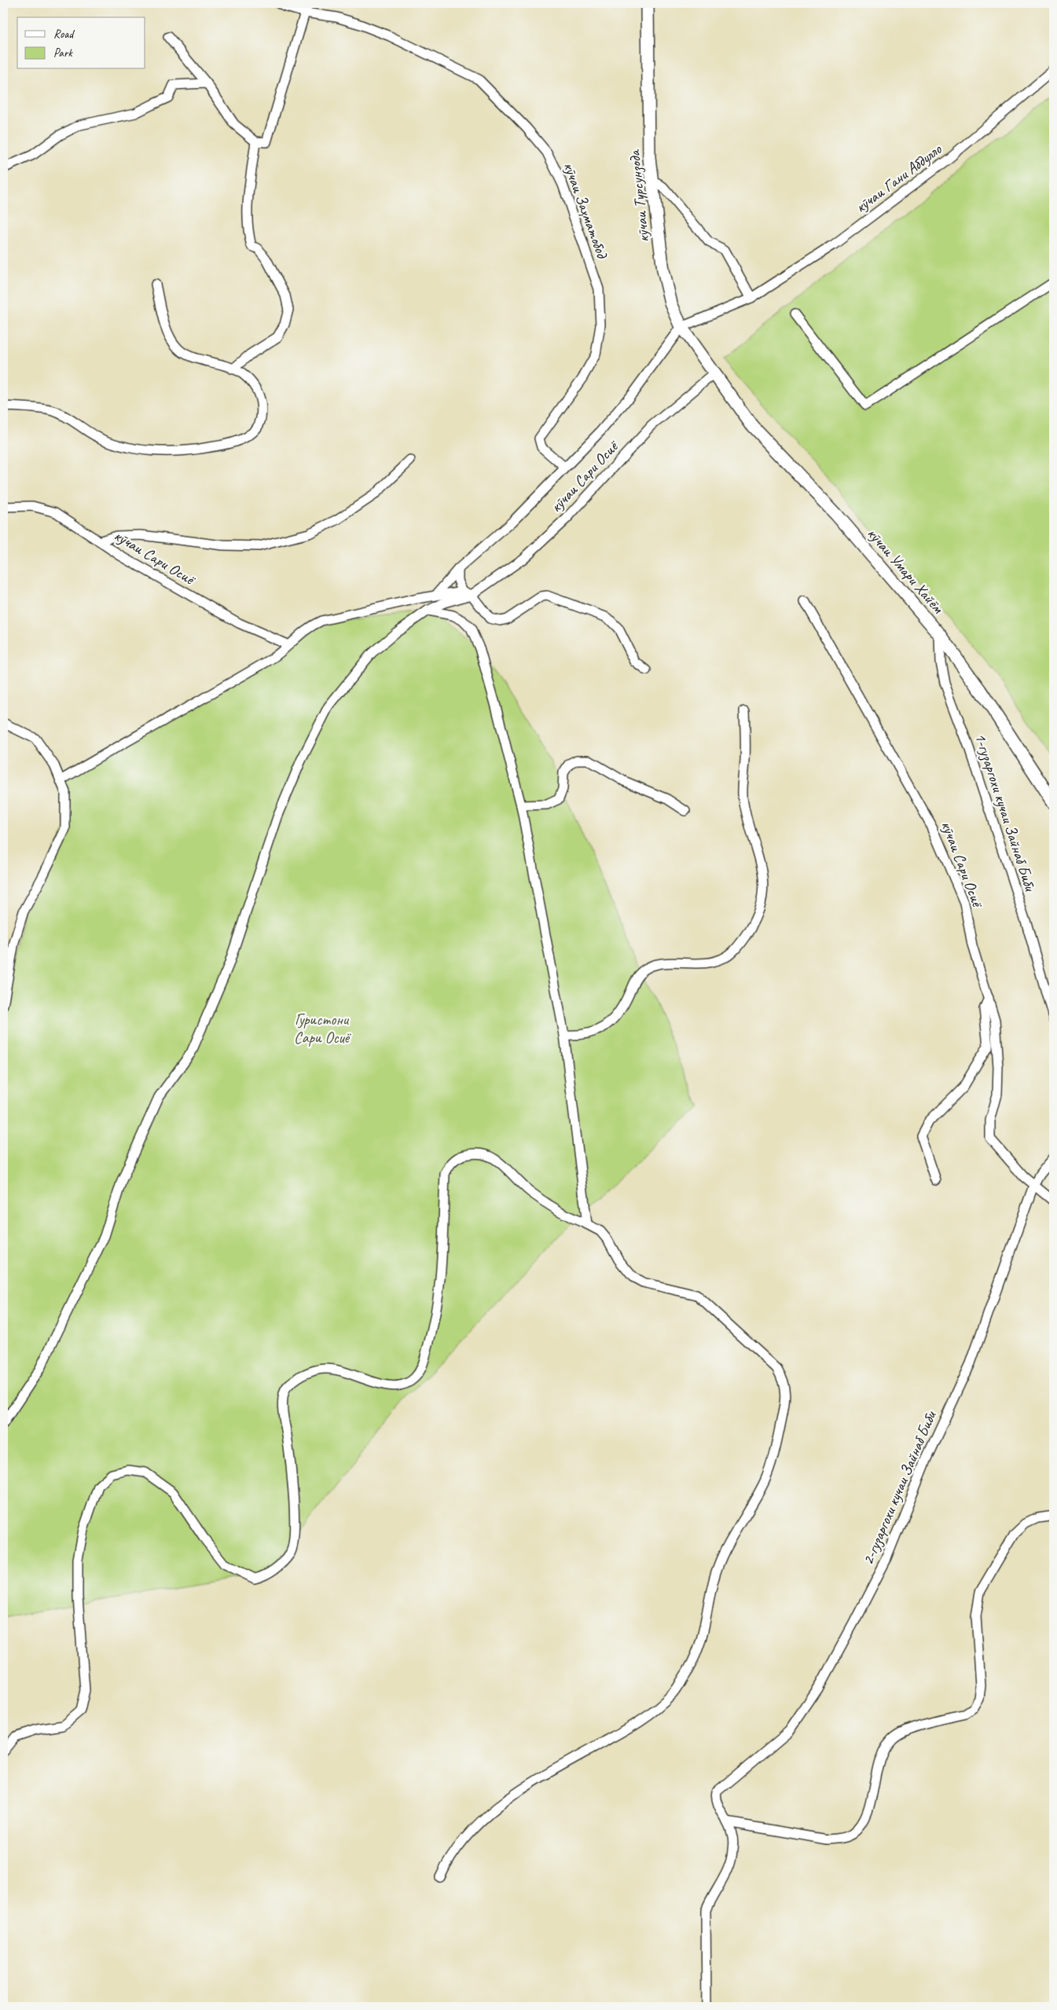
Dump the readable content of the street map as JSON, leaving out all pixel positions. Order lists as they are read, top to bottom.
{
  "streets": {
    "main road": ["кӯчаи Турсунзода", "кӯчаи Умари Хайём"],
    "street": [
      "кӯчаи Гани Абдулло",
      "кӯчаи Заҳматобод",
      "кӯчаи Сари Осиё",
      "1-гузаргохи кучаи Зайнаб Биби",
      "2-гузаргохи кучаи Зайнаб Биби"
    ]
  },
  "crossings": [
    ["кӯчаи Гани Абдулло", "кӯчаи Турсунзода"],
    ["кӯчаи Турсунзода", "кӯчаи Сари Осиё"],
    ["кӯчаи Турсунзода", "кӯчаи Умари Хайём"],
    ["кӯчаи Сари Осиё", "кӯчаи Умари Хайём"],
    ["кӯчаи Сари Осиё", "2-гузаргохи кучаи Зайнаб Биби"],
    ["кӯчаи Умари Хайём", "1-гузаргохи кучаи Зайнаб Биби"]
  ],
  "parks": ["Гуристони Сари Осиё"],
  "legend": ["Road", "Park"]
}
